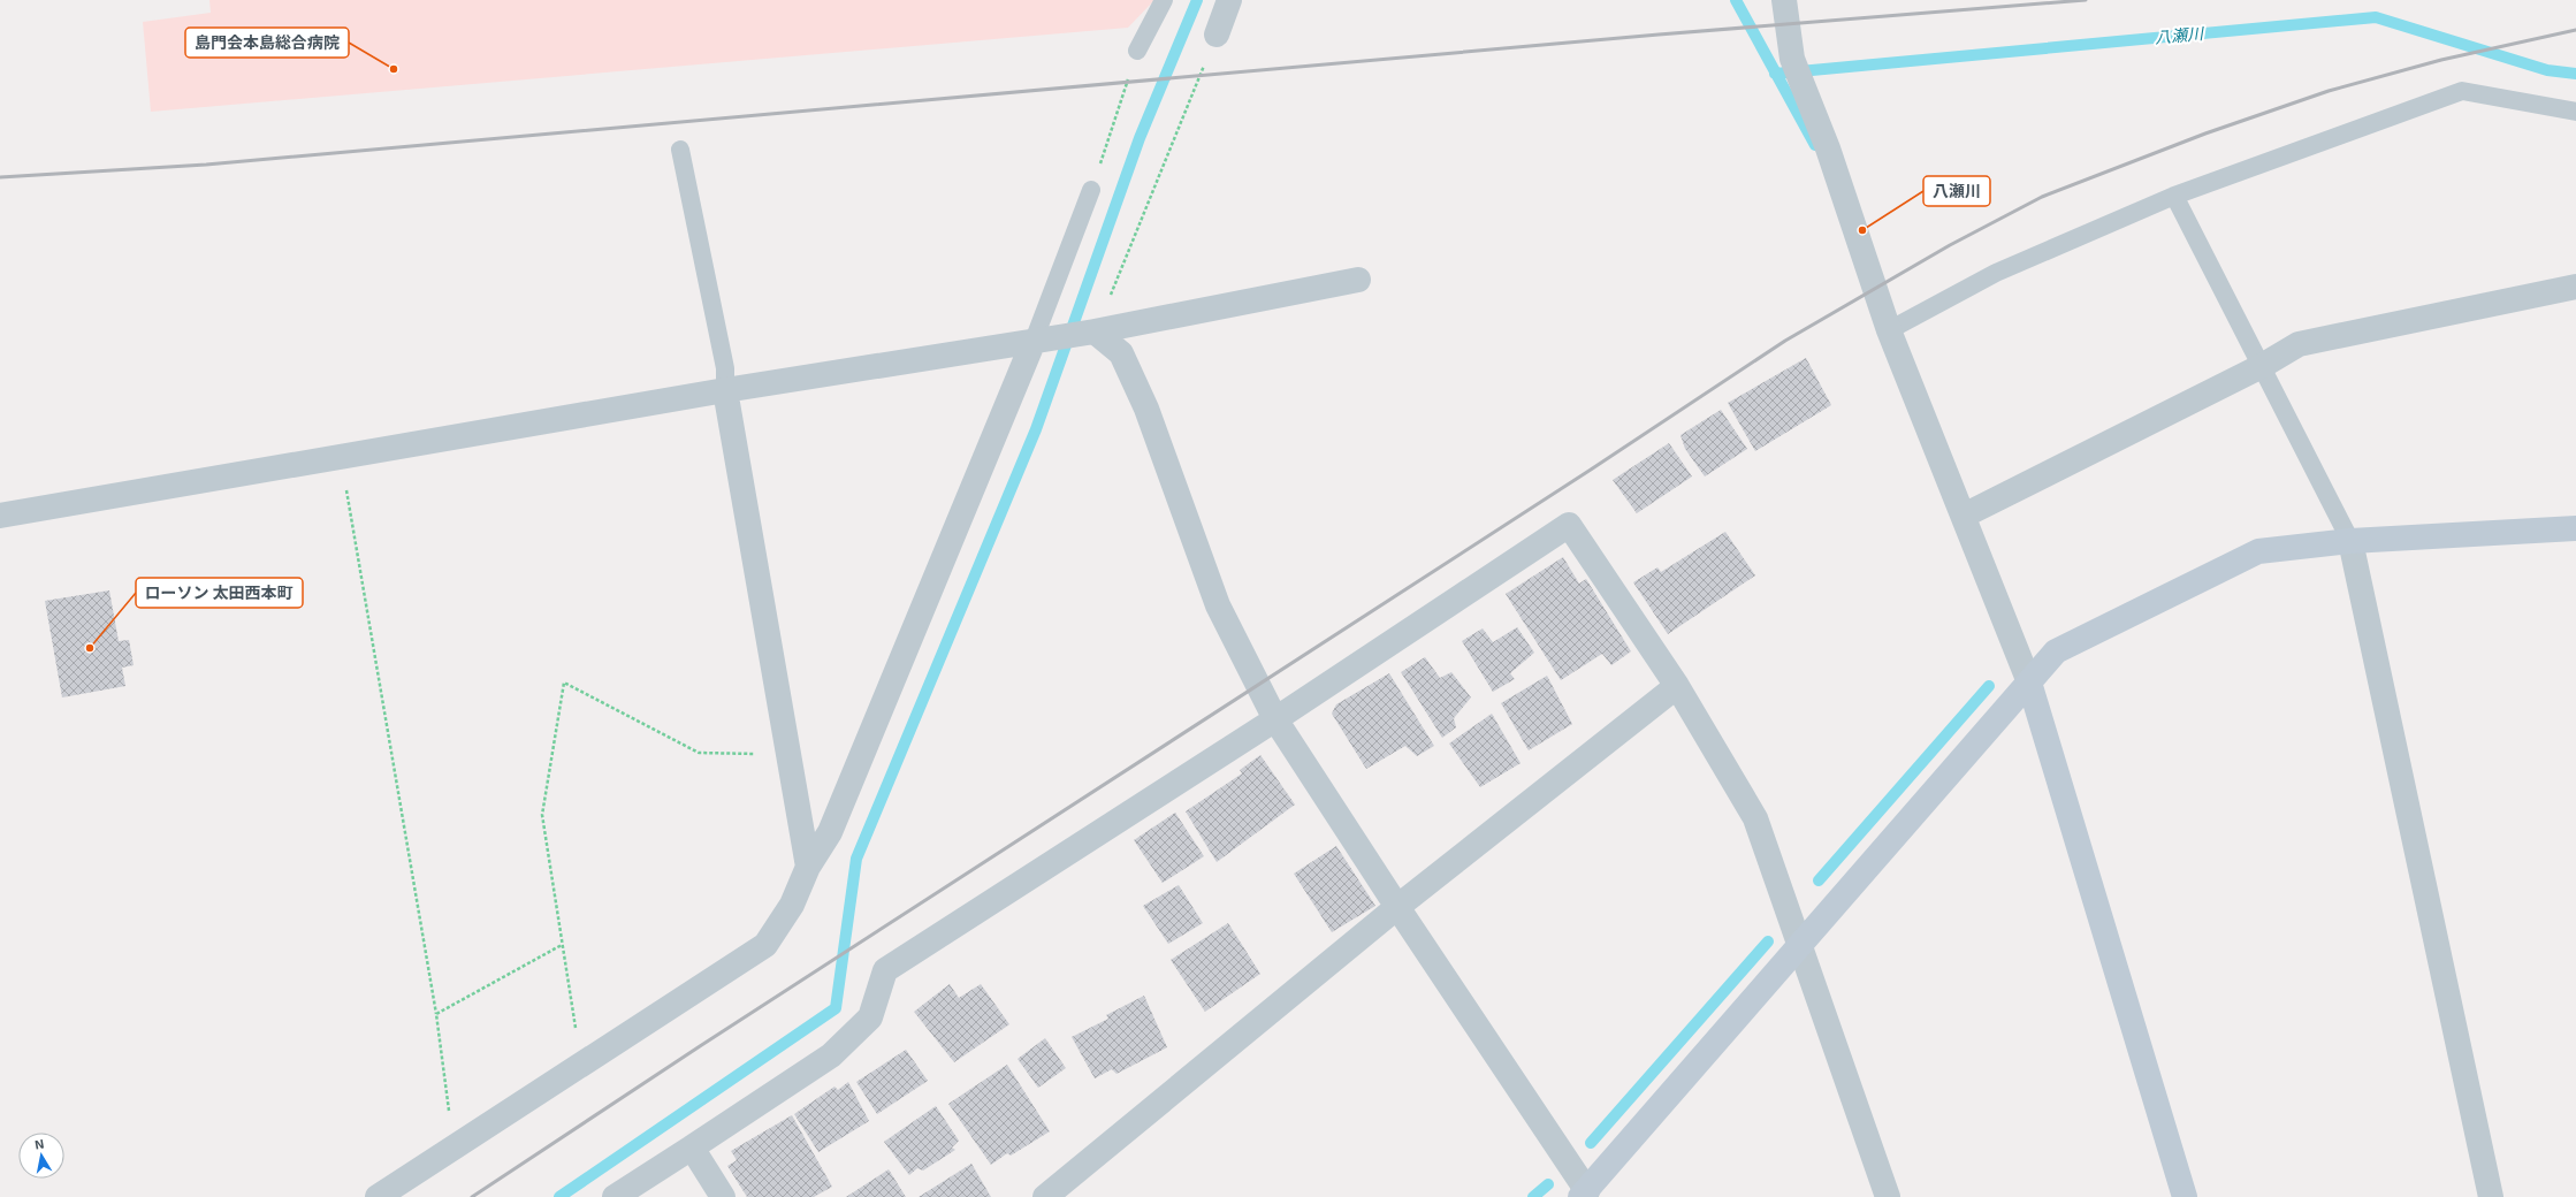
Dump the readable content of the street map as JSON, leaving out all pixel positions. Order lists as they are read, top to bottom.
{
  "water": ["八瀬川"],
  "places": ["島門会本島総合病院", "八瀬川", "ローソン 太田西本町"],
  "north": "top"
}
